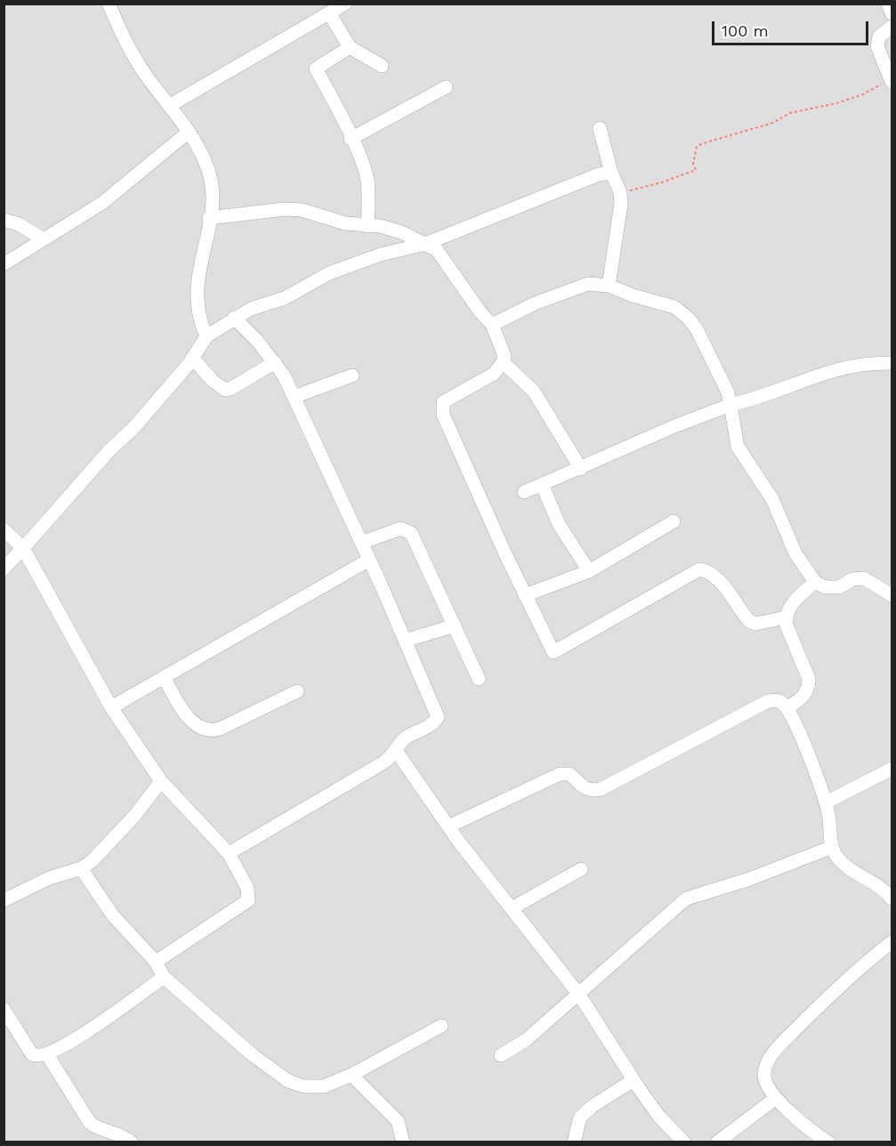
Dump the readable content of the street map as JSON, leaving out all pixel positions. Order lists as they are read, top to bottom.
{
  "scale_bar": "100 m"
}
